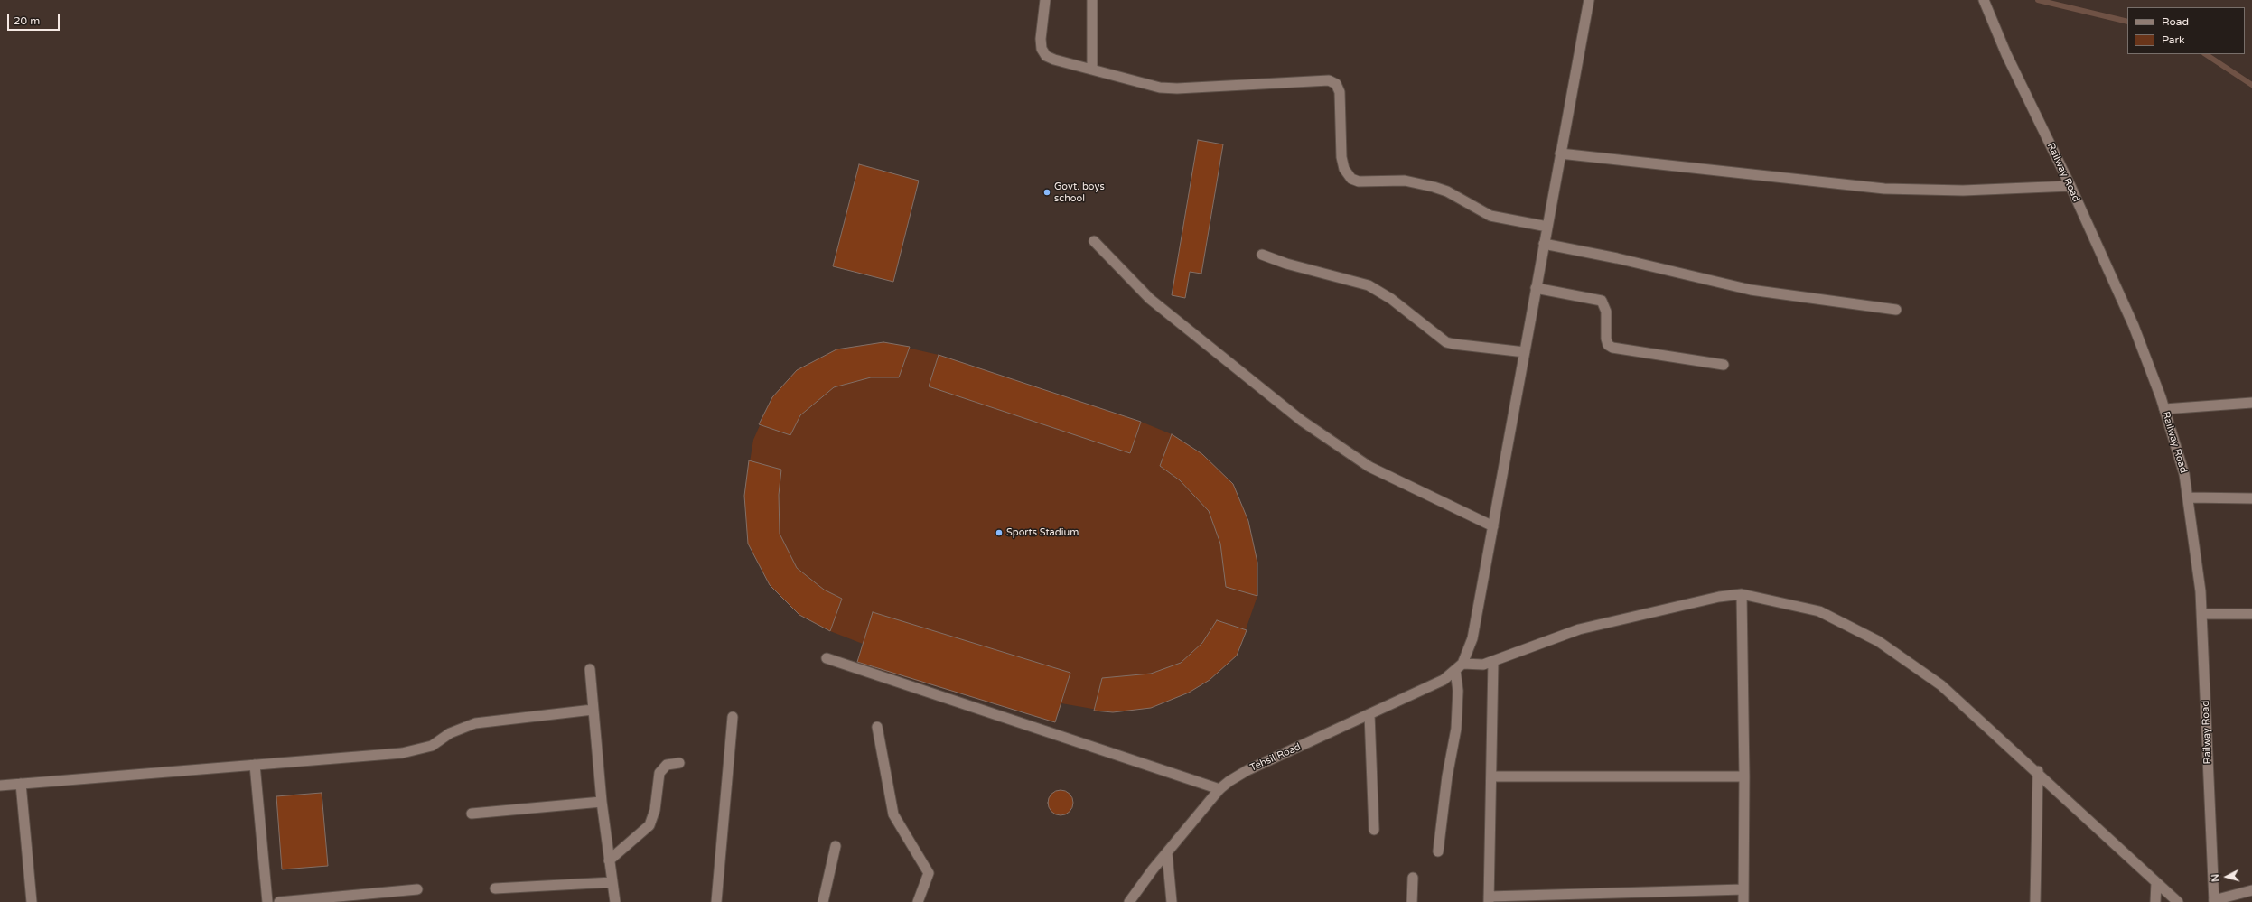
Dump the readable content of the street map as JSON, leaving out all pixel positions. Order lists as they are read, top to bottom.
{
  "streets": {
    "street": ["Railway Road", "Tehsil Road"]
  },
  "places": ["Govt. boys school", "Sports Stadium"],
  "legend": ["Road", "Park"],
  "scale_bar": "20 m",
  "north": "left"
}
